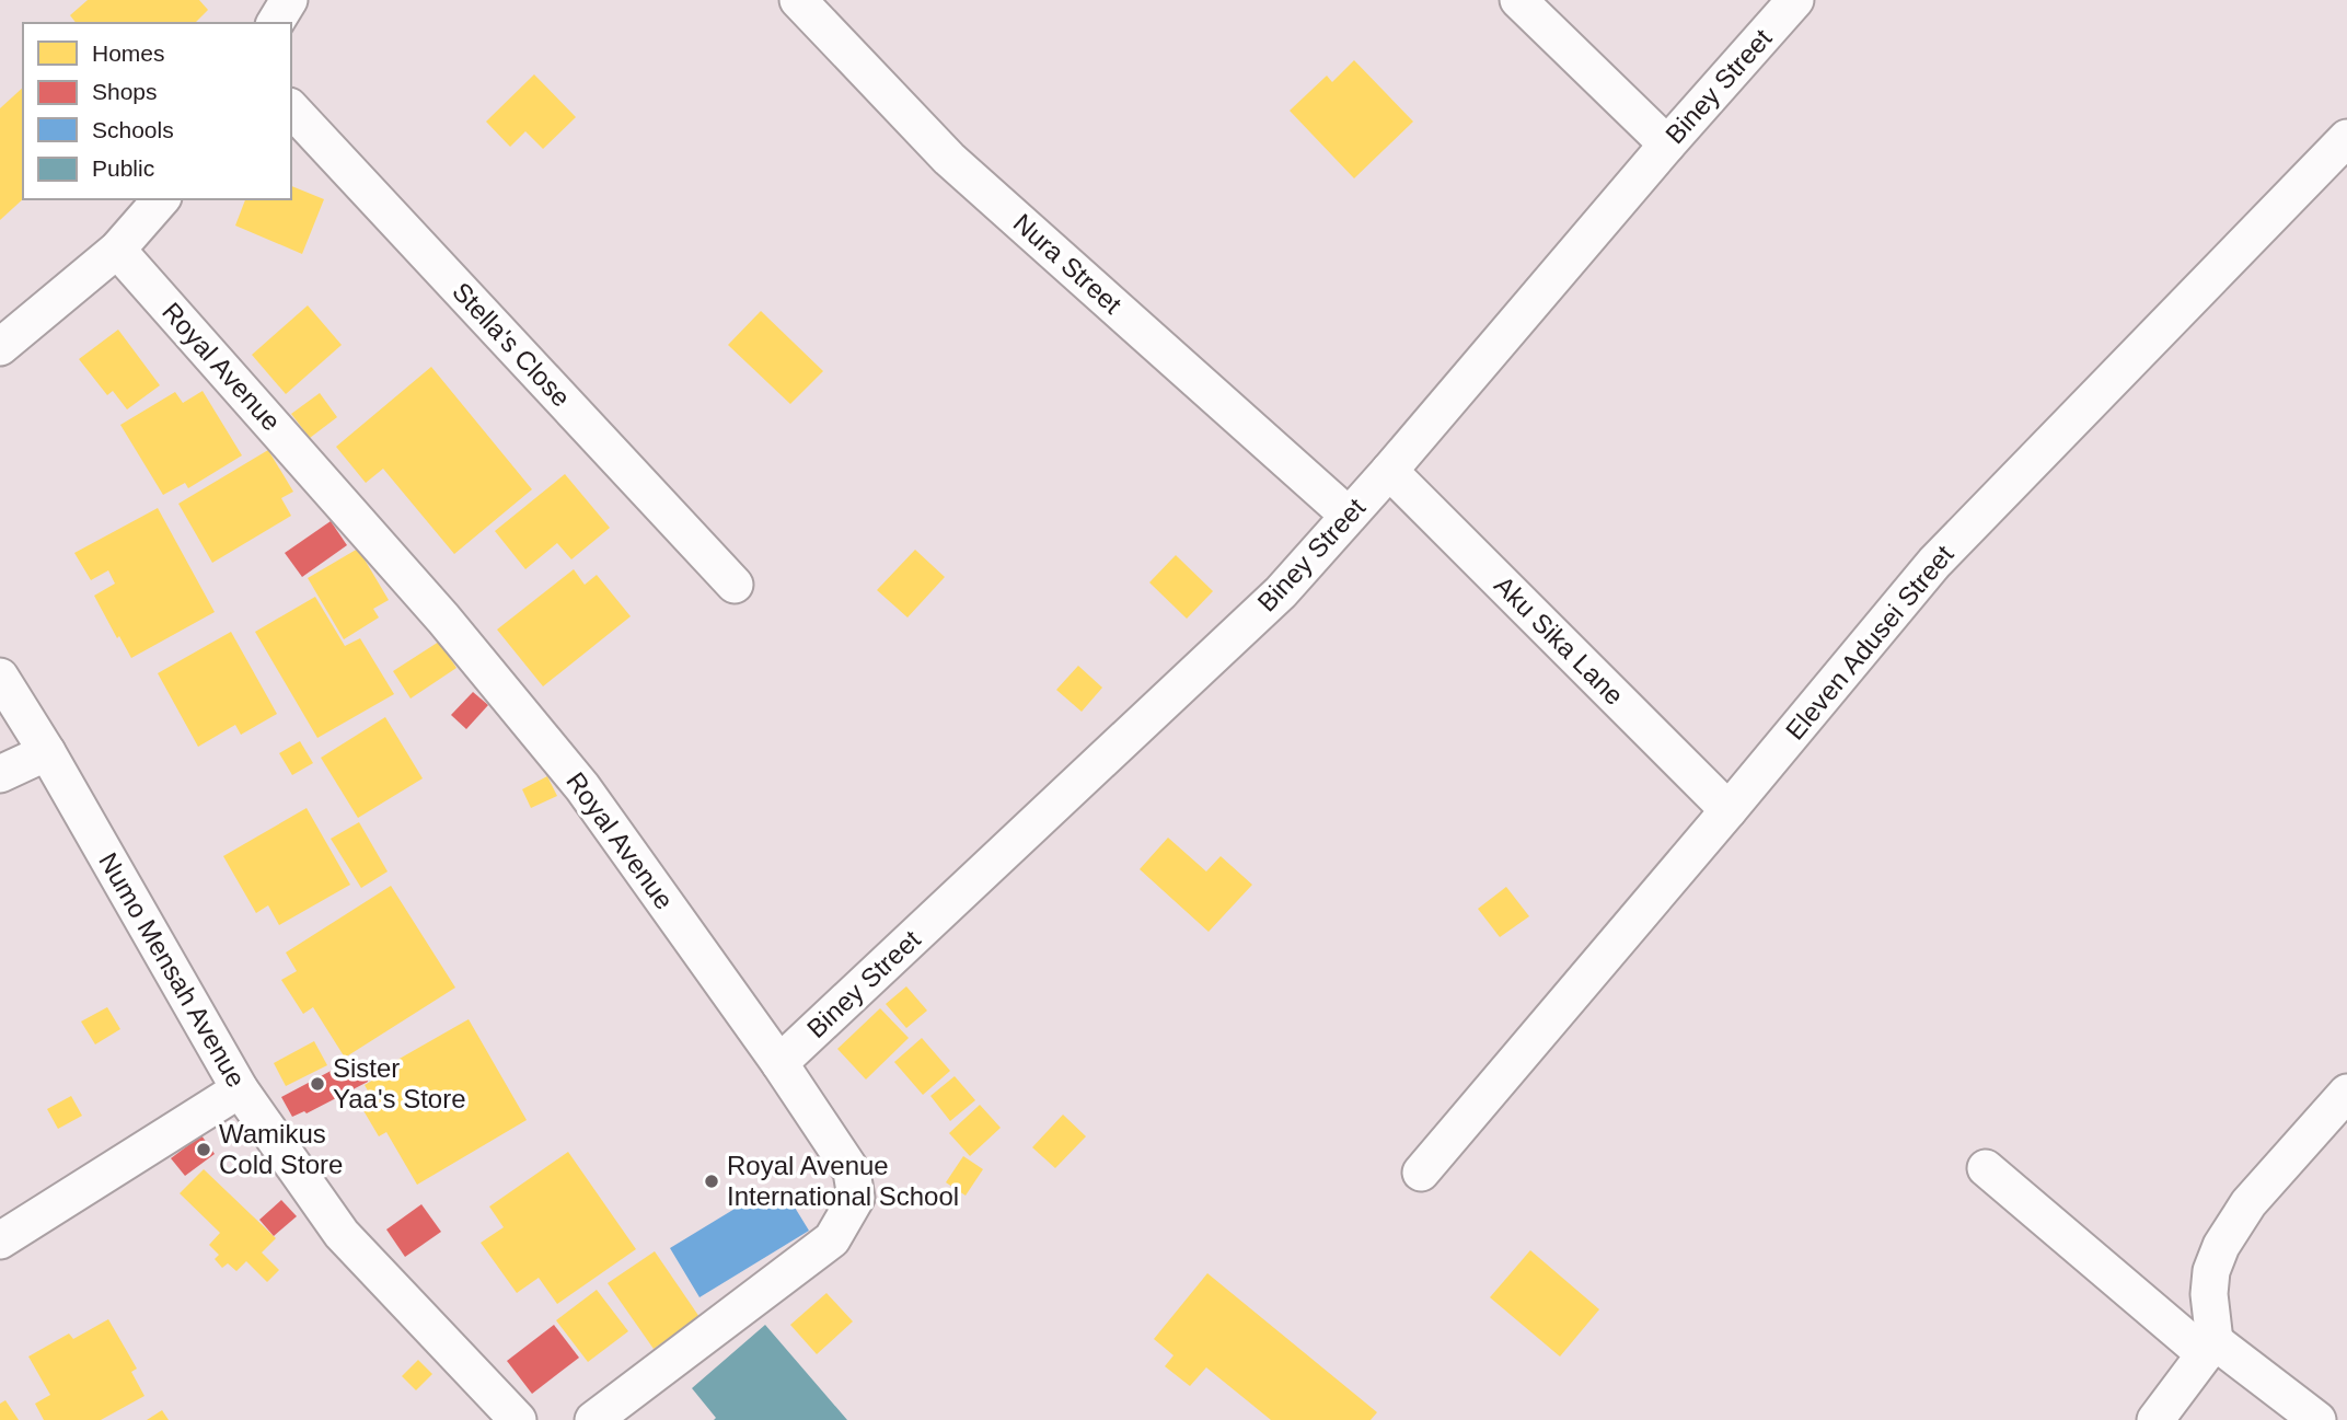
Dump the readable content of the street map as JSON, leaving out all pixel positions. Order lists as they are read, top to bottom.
{
  "streets": {
    "street": [
      "Biney Street",
      "Nura Street",
      "Stella's Close",
      "Royal Avenue",
      "Aku Sika Lane",
      "Eleven Adusei Street",
      "Numo Mensah Avenue"
    ]
  },
  "crossings": [
    ["Biney Street", "Nura Street"],
    ["Biney Street", "Royal Avenue"],
    ["Biney Street", "Aku Sika Lane"],
    ["Aku Sika Lane", "Eleven Adusei Street"]
  ],
  "places": ["Sister Yaa's Store", "Wamikus Cold Store", "Royal Avenue International School"],
  "legend": [
    "Homes",
    "Shops",
    "Schools",
    "Public"
  ]
}
